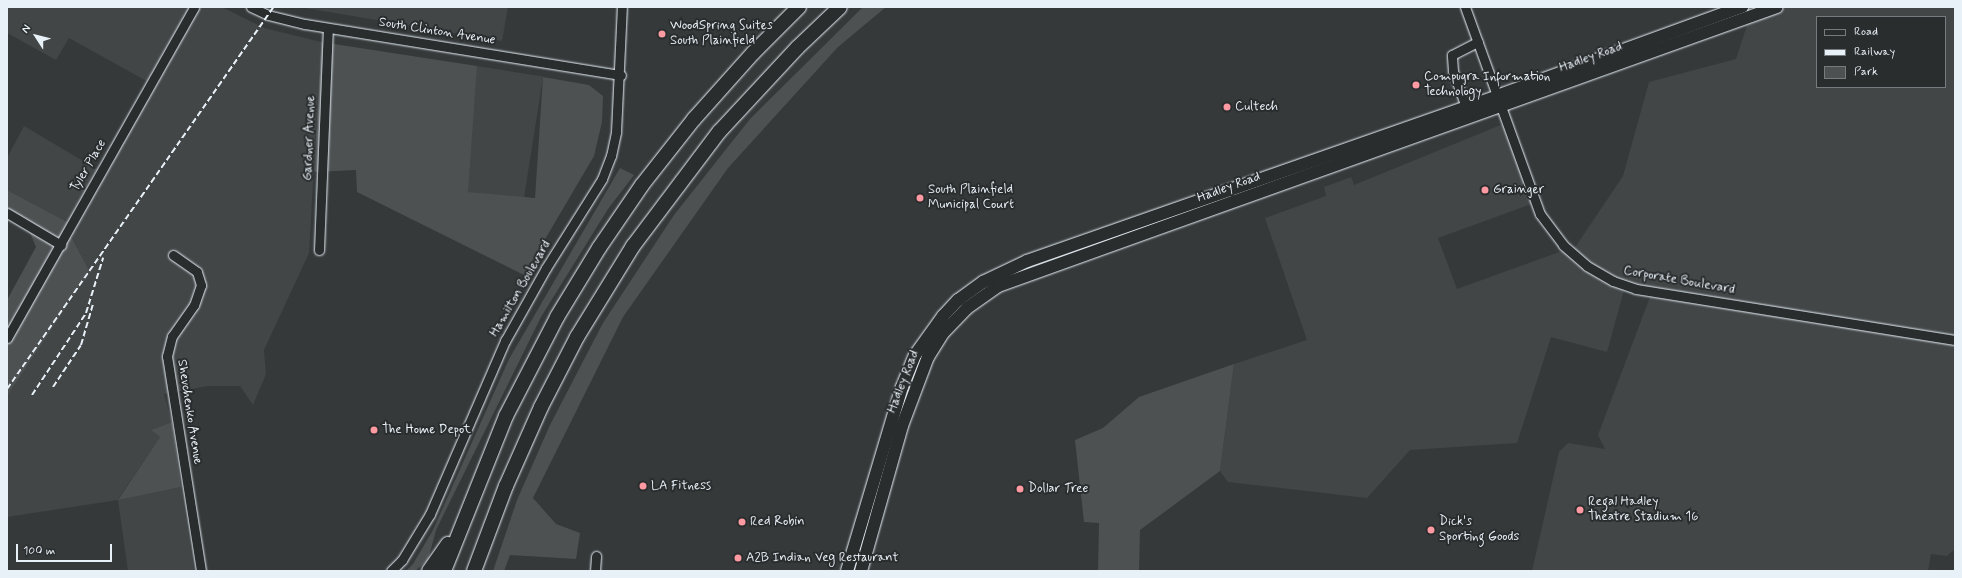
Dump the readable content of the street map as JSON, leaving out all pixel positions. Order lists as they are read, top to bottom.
{
  "streets": {
    "main road": ["Hadley Road"],
    "street": [
      "South Clinton Avenue",
      "Gardner Avenue",
      "Tyler Place",
      "Corporate Boulevard",
      "Hamilton Boulevard",
      "Shevchenko Avenue"
    ]
  },
  "crossings": [
    ["South Clinton Avenue", "Gardner Avenue"],
    ["South Clinton Avenue", "Hamilton Boulevard"],
    ["Hadley Road", "Corporate Boulevard"]
  ],
  "places": [
    "WoodSpring Suites South Plainfield",
    "Compugra Information Technology",
    "Cultech",
    "Grainger",
    "South Plainfield Municipal Court",
    "The Home Depot",
    "LA Fitness",
    "Dollar Tree",
    "Regal Hadley Theatre Stadium 16",
    "Red Robin",
    "Dick's Sporting Goods",
    "A2B Indian Veg Restaurant"
  ],
  "legend": ["Road", "Railway", "Park"],
  "scale_bar": "100 m",
  "north": "top left"
}
